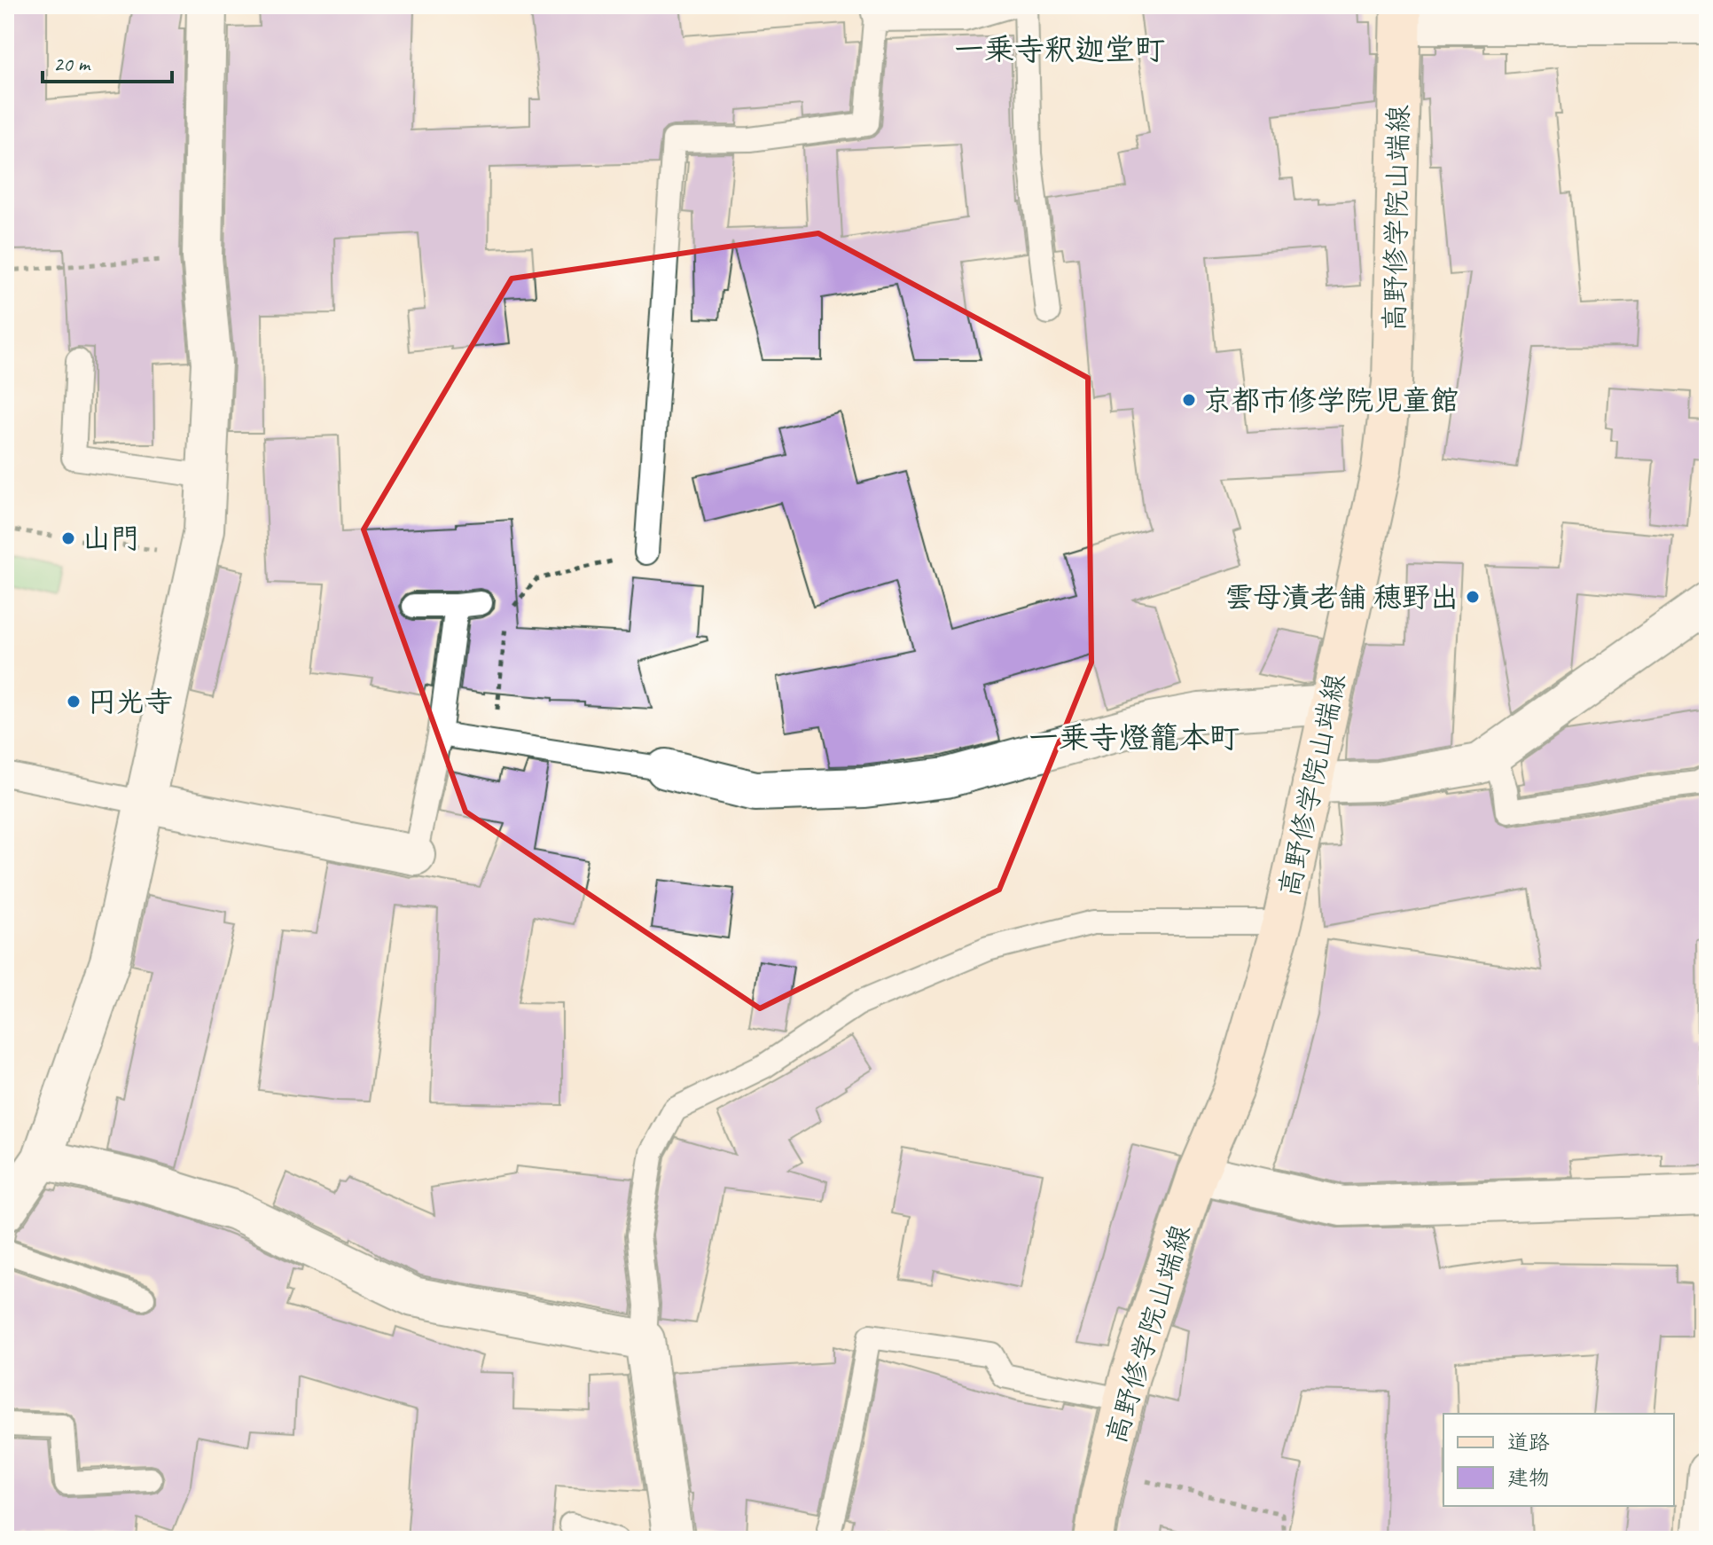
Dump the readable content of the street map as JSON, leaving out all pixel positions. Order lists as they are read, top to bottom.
{
  "streets": {
    "main road": ["高野修学院山端線"]
  },
  "districts": ["一乗寺釈迦堂町", "一乗寺燈籠本町"],
  "places": [
    "京都市修学院児童館",
    "山門",
    "雲母漬老舗 穂野出",
    "円光寺"
  ],
  "legend": ["道路", "建物"],
  "scale_bar": "20 m"
}
